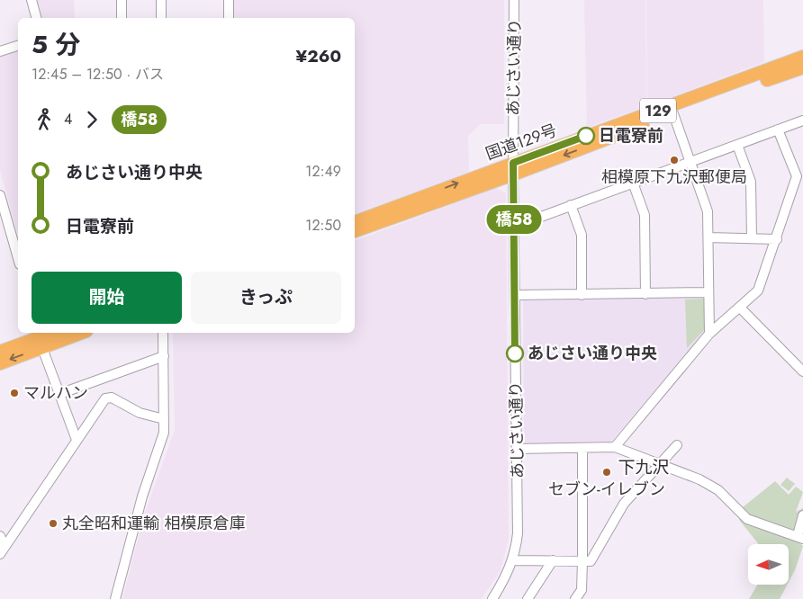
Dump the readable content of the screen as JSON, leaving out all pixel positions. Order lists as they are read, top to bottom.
{
  "streets": {
    "highway": ["129", "国道129号"],
    "street": ["あじさい通り"]
  },
  "crossings": [
    ["あじさい通り", "国道129号"]
  ],
  "districts": ["下九沢"],
  "places": [
    "日電寮前",
    "相模原下九沢郵便局",
    "あじさい通り中央",
    "マルハン",
    "セブン-イレブン",
    "丸全昭和運輸 相模原倉庫"
  ],
  "lines": ["bus line 橋58"],
  "north": "left",
  "page": {
    "on_map": "橋58",
    "heading": ["5 分", "12:45 – 12:50 · バス", "¥260"],
    "legs": ["4", "橋58"],
    "list": [
      {
        "name": "あじさい通り中央",
        "value": "12:49"
      },
      {
        "name": "日電寮前",
        "value": "12:50"
      }
    ],
    "buttons": ["開始", "きっぷ"]
  }
}
